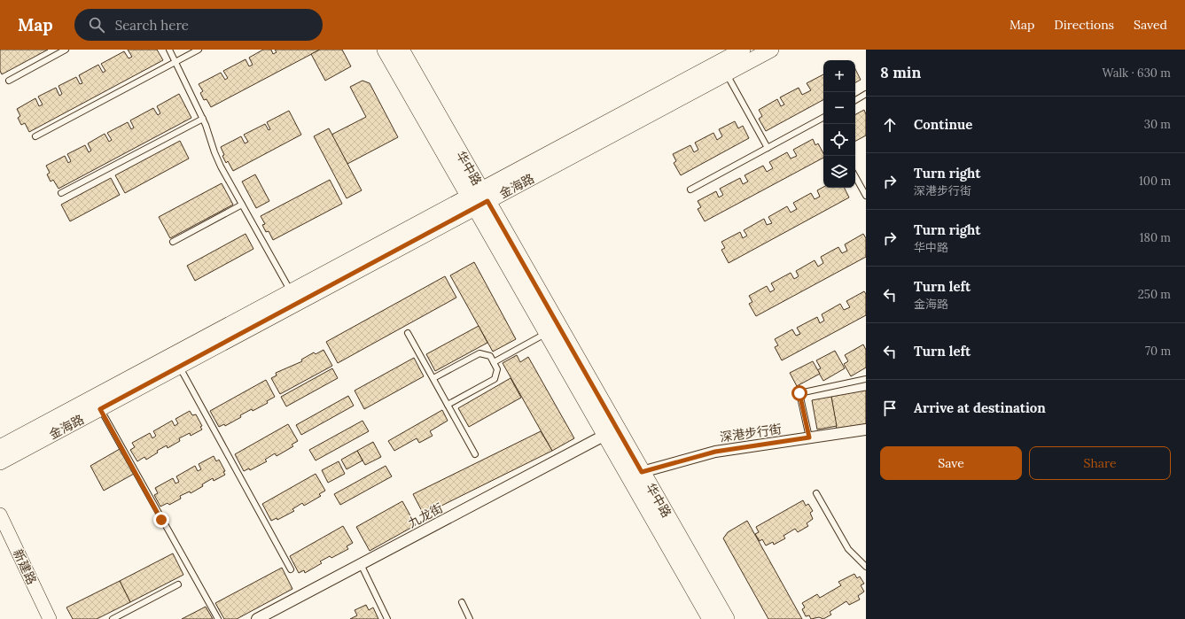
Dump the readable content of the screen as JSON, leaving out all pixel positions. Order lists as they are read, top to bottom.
{
  "streets": {
    "main road": ["华中路", "金海路"],
    "street": ["深港步行街", "九龙街", "新建路"]
  },
  "crossings": [
    ["华中路", "金海路"],
    ["华中路", "深港步行街"],
    ["华中路", "九龙街"]
  ],
  "page": {
    "header": "Map",
    "search": "Search here",
    "nav": ["Map", "Directions", "Saved"],
    "heading": ["8 min", "Walk · 630 m"],
    "map_buttons": ["+", "−"],
    "list": [
      ["Continue", "30 m"],
      ["Turn right", "深港步行街", "100 m"],
      ["Turn right", "华中路", "180 m"],
      ["Turn left", "金海路", "250 m"],
      ["Turn left", "70 m"],
      "Arrive at destination"
    ],
    "buttons": ["Save", "Share"]
  }
}
